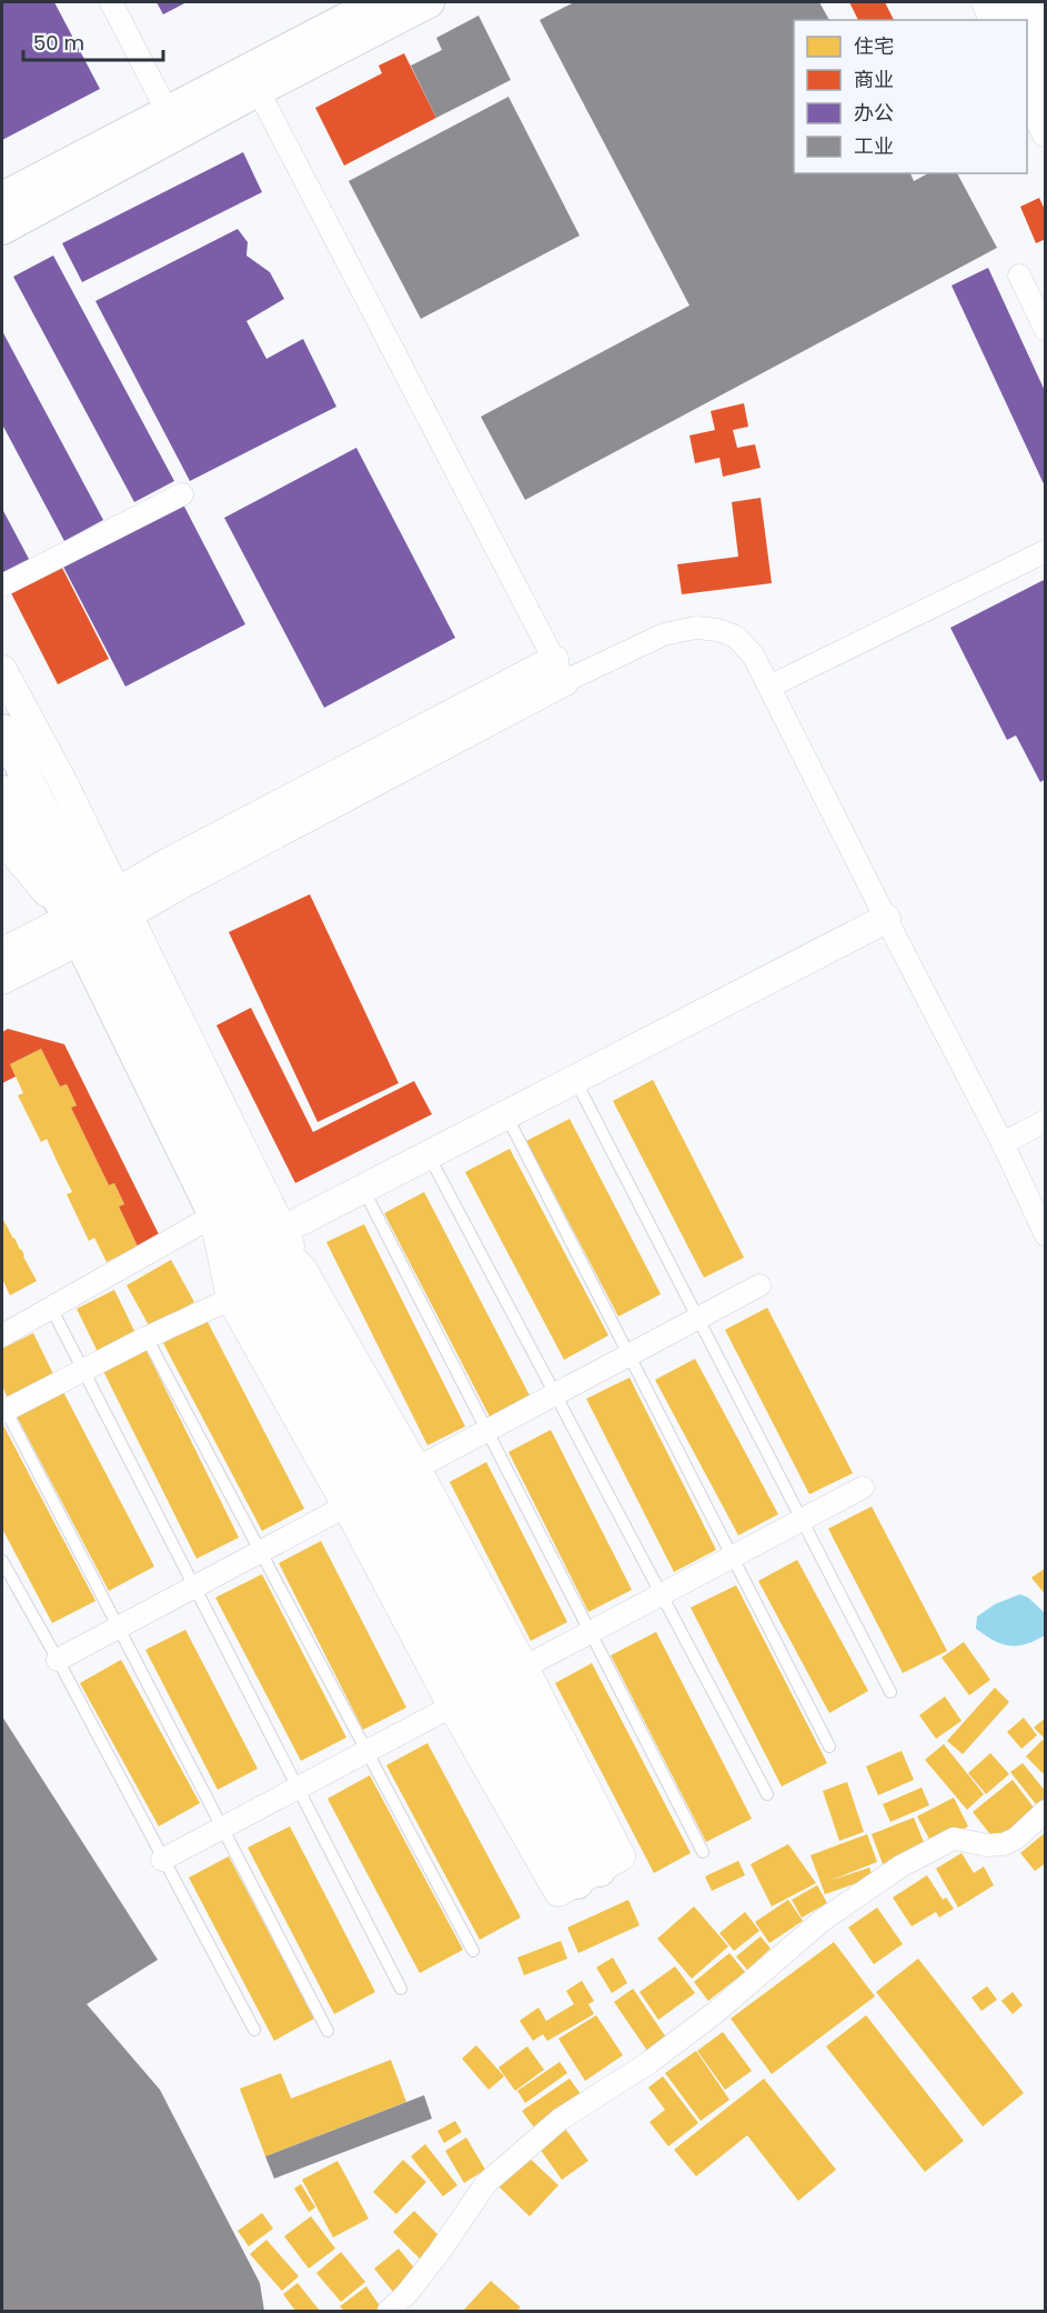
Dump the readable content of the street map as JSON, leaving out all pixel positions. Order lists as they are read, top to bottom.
{
  "legend": [
    "住宅",
    "商业",
    "办公",
    "工业"
  ],
  "scale_bar": "50 m"
}
